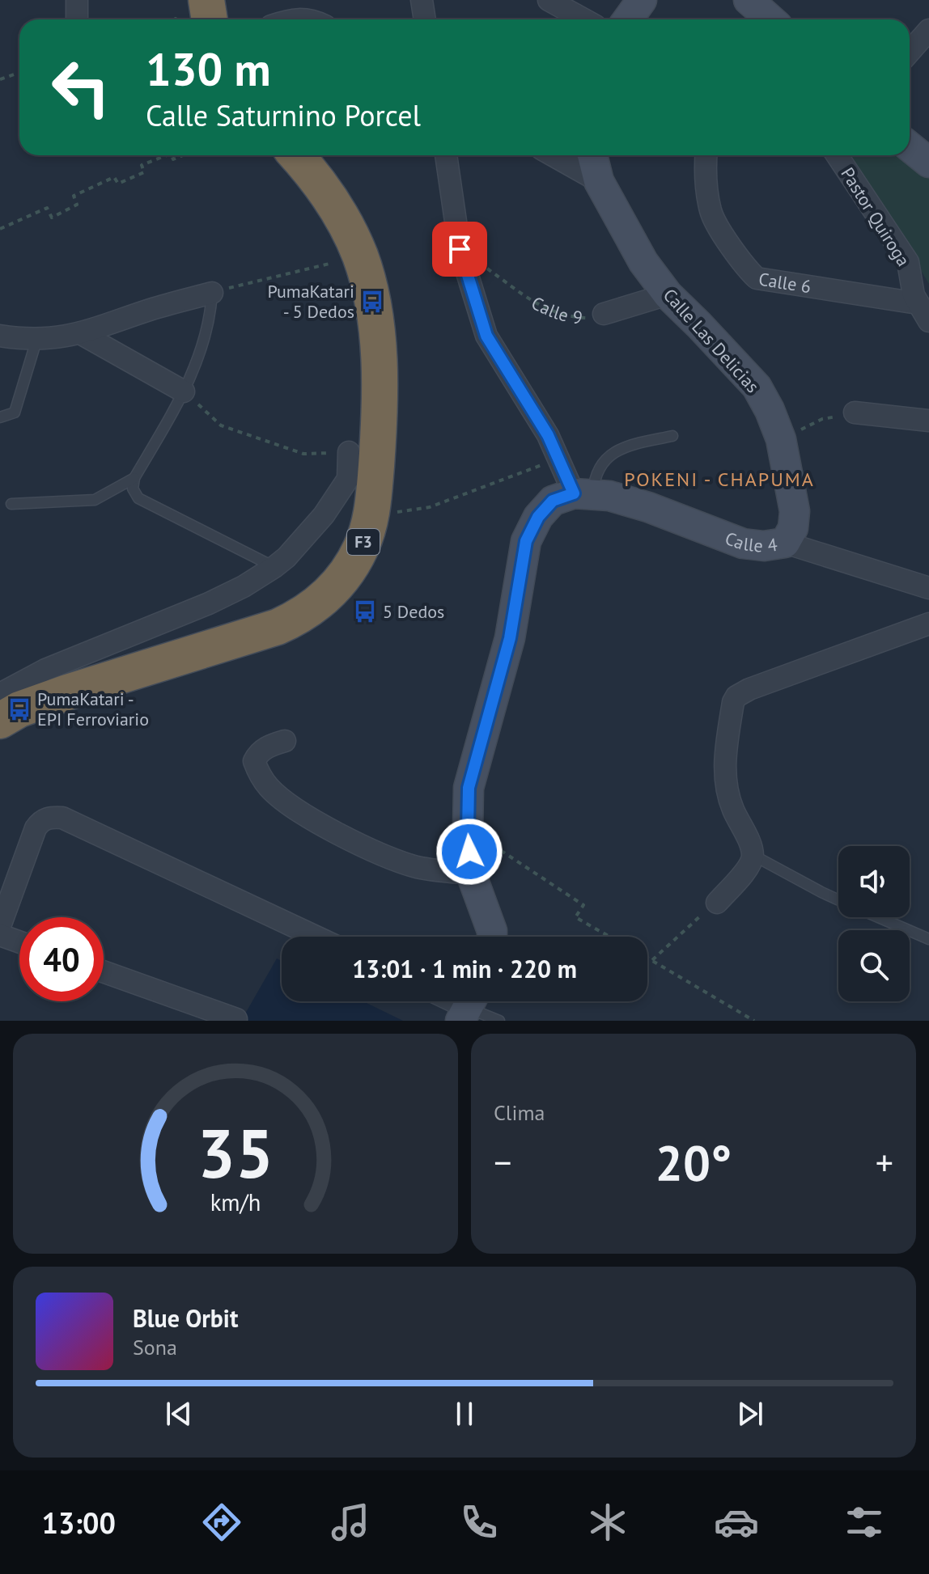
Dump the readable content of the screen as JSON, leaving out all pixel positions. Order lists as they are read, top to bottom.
{
  "streets": {
    "highway": ["F3"],
    "street": [
      "Pastor Quiroga",
      "Calle 6",
      "Calle 9",
      "Calle Las Delicias",
      "Calle 4"
    ]
  },
  "crossings": [
    ["Pastor Quiroga", "Calle 6"],
    ["Calle 9", "Calle Las Delicias"],
    ["Calle Las Delicias", "Calle 4"]
  ],
  "districts": ["POKENI - CHAPUMA"],
  "places": {
    "bus stop": ["PumaKatari - 5 Dedos", "5 Dedos", "PumaKatari - EPI Ferroviario"]
  },
  "page": {
    "turn": ["130 m", "Calle Saturnino Porcel"],
    "limit": "40",
    "trip": "13:01 · 1 min · 220 m",
    "tile": "Clima",
    "heat": ["−", "20°", "+"],
    "song": ["Blue Orbit", "Sona"],
    "tabs": "13:00",
    "gauge": ["35", "km/h"]
  }
}
